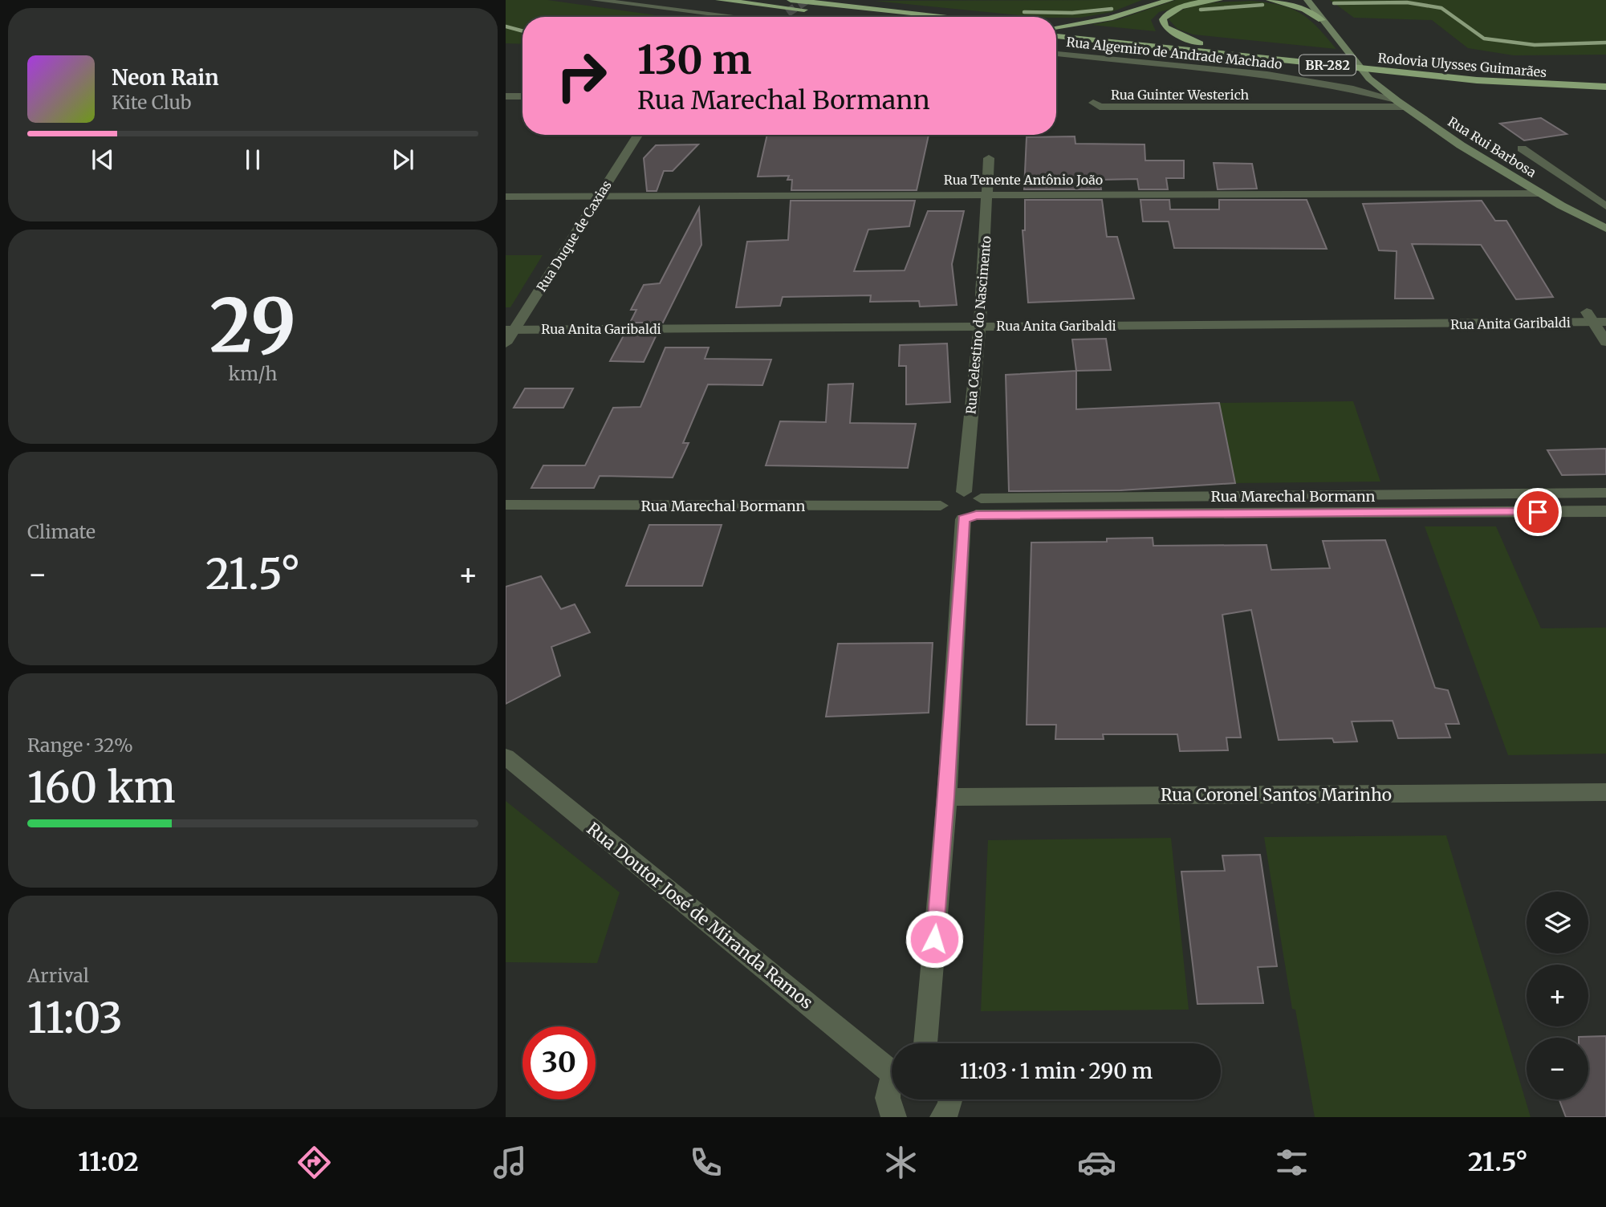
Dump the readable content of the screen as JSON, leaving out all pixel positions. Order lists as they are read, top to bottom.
{
  "streets": {
    "highway": ["BR-282", "Rodovia Ulysses Guimarães"],
    "main road": ["Rua Rui Barbosa"],
    "street": [
      "Rua Algemiro de Andrade Machado",
      "Rua Guinter Westerich",
      "Rua Tenente Antônio João",
      "Rua Duque de Caxias",
      "Rua Anita Garibaldi",
      "Rua Celestino do Nascimento",
      "Rua Marechal Bormann",
      "Rua Coronel Santos Marinho",
      "Rua Doutor José de Miranda Ramos"
    ]
  },
  "crossings": [
    ["Rua Algemiro de Andrade Machado", "Rua Guinter Westerich"],
    ["Rua Algemiro de Andrade Machado", "Rua Rui Barbosa"],
    ["Rua Guinter Westerich", "Rua Rui Barbosa"],
    ["Rua Rui Barbosa", "Rua Tenente Antônio João"],
    ["Rua Tenente Antônio João", "Rua Duque de Caxias"],
    ["Rua Tenente Antônio João", "Rua Celestino do Nascimento"],
    ["Rua Duque de Caxias", "Rua Anita Garibaldi"],
    ["Rua Anita Garibaldi", "Rua Celestino do Nascimento"]
  ],
  "page": {
    "turn": ["130 m", "Rua Marechal Bormann"],
    "song": ["Neon Rain", "Kite Club"],
    "tile": [
      ["29", "km/h"],
      "Climate",
      ["Range · 32%", "160 km"],
      ["Arrival", "11:03"]
    ],
    "heat": ["−", "21.5°", "+"],
    "map_buttons": ["+", "−"],
    "limit": "30",
    "trip": "11:03 · 1 min · 290 m",
    "tabs": ["11:02", "21.5°"]
  }
}
